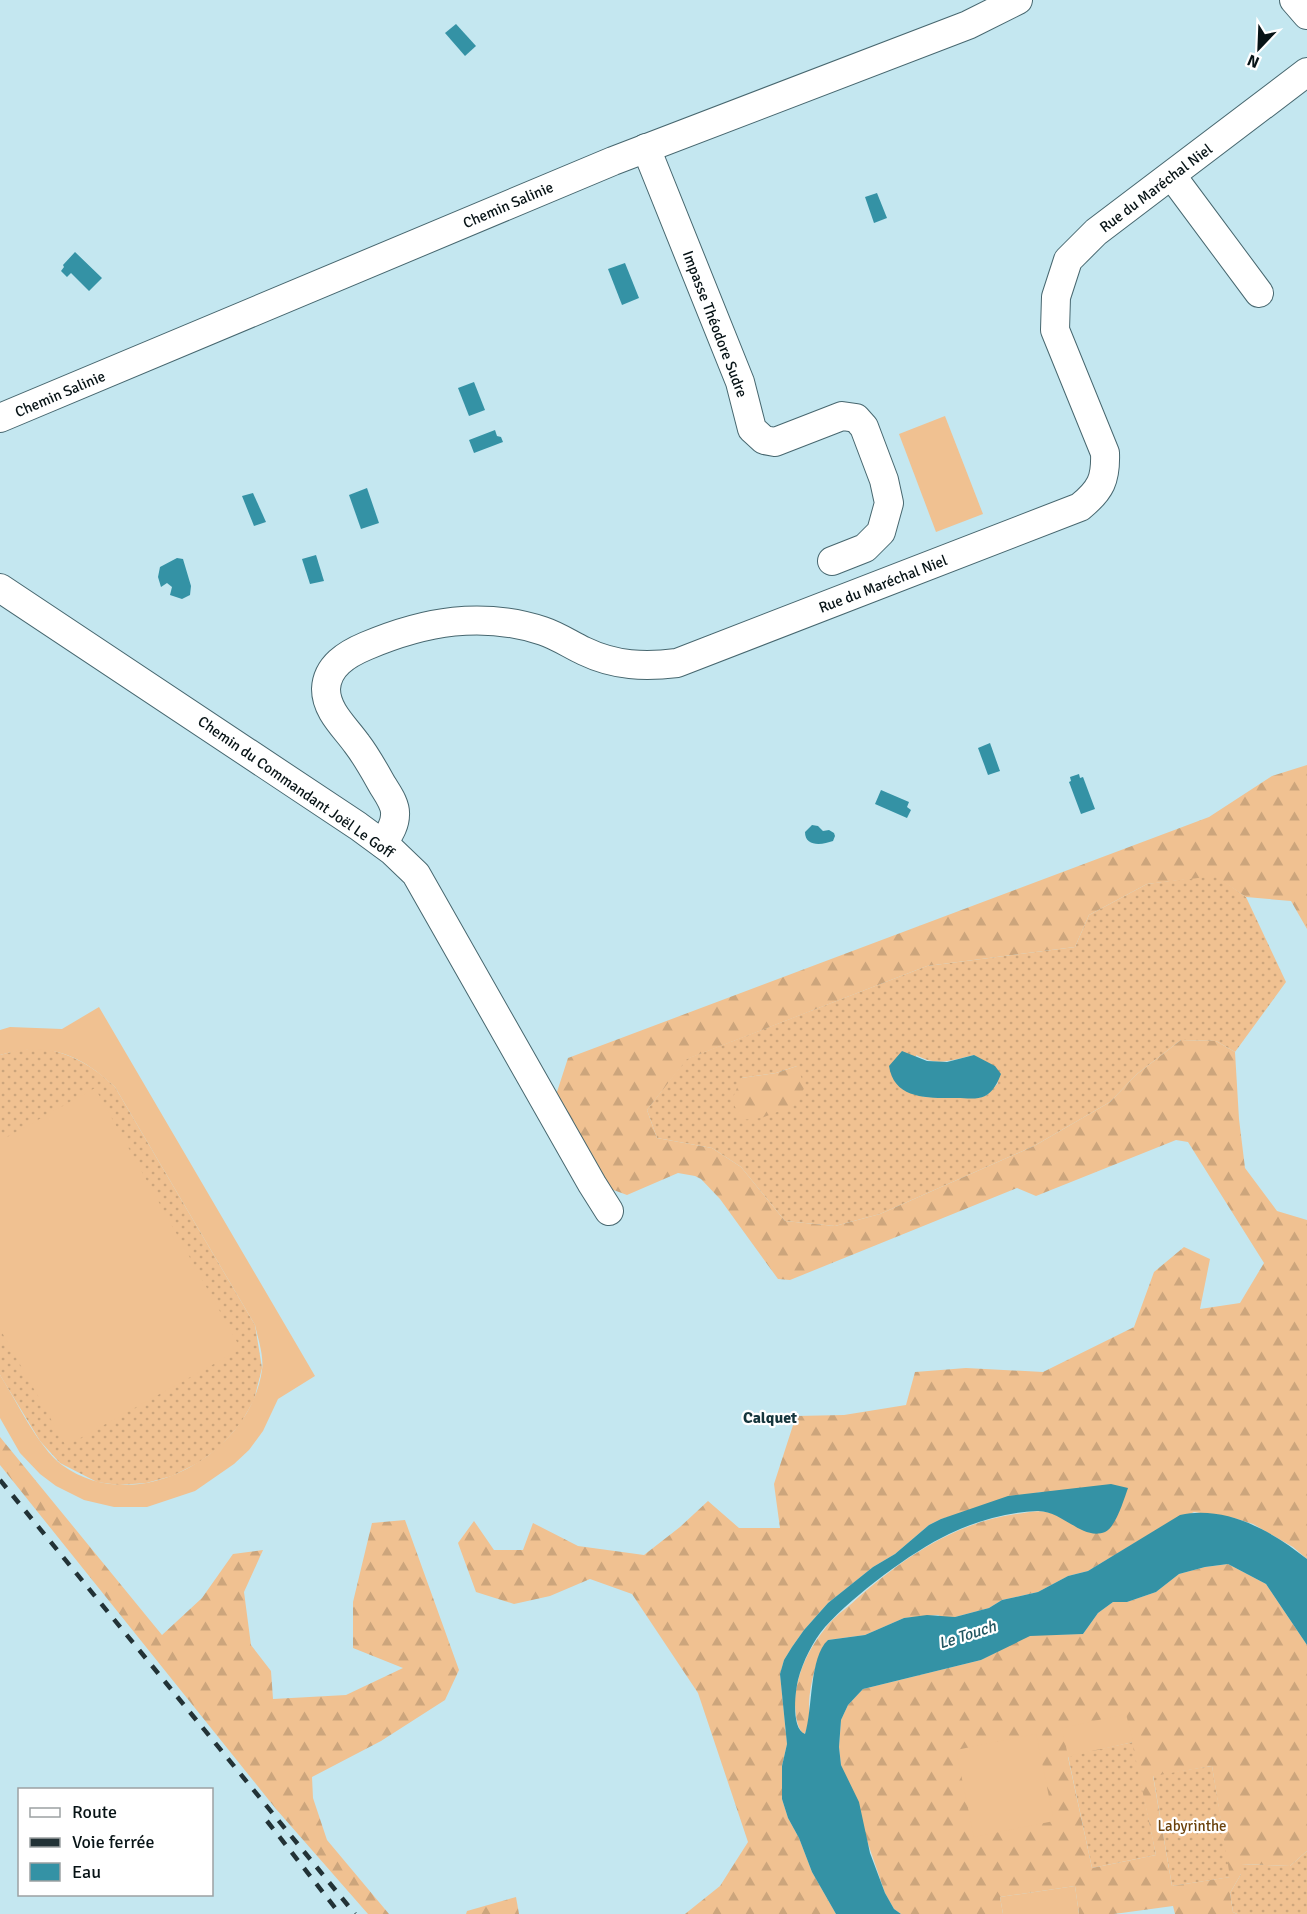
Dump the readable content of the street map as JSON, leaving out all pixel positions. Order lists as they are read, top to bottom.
{
  "streets": {
    "street": [
      "Rue du Maréchal Niel",
      "Chemin Salinie",
      "Impasse Théodore Sudre",
      "Chemin du Commandant Joël Le Goff"
    ]
  },
  "crossings": [
    ["Rue du Maréchal Niel", "Chemin du Commandant Joël Le Goff"],
    ["Chemin Salinie", "Impasse Théodore Sudre"]
  ],
  "districts": ["Calquet"],
  "water": ["Le Touch"],
  "parks": ["Labyrinthe"],
  "legend": ["Route", "Voie ferrée", "Eau"],
  "north": "bottom left"
}
